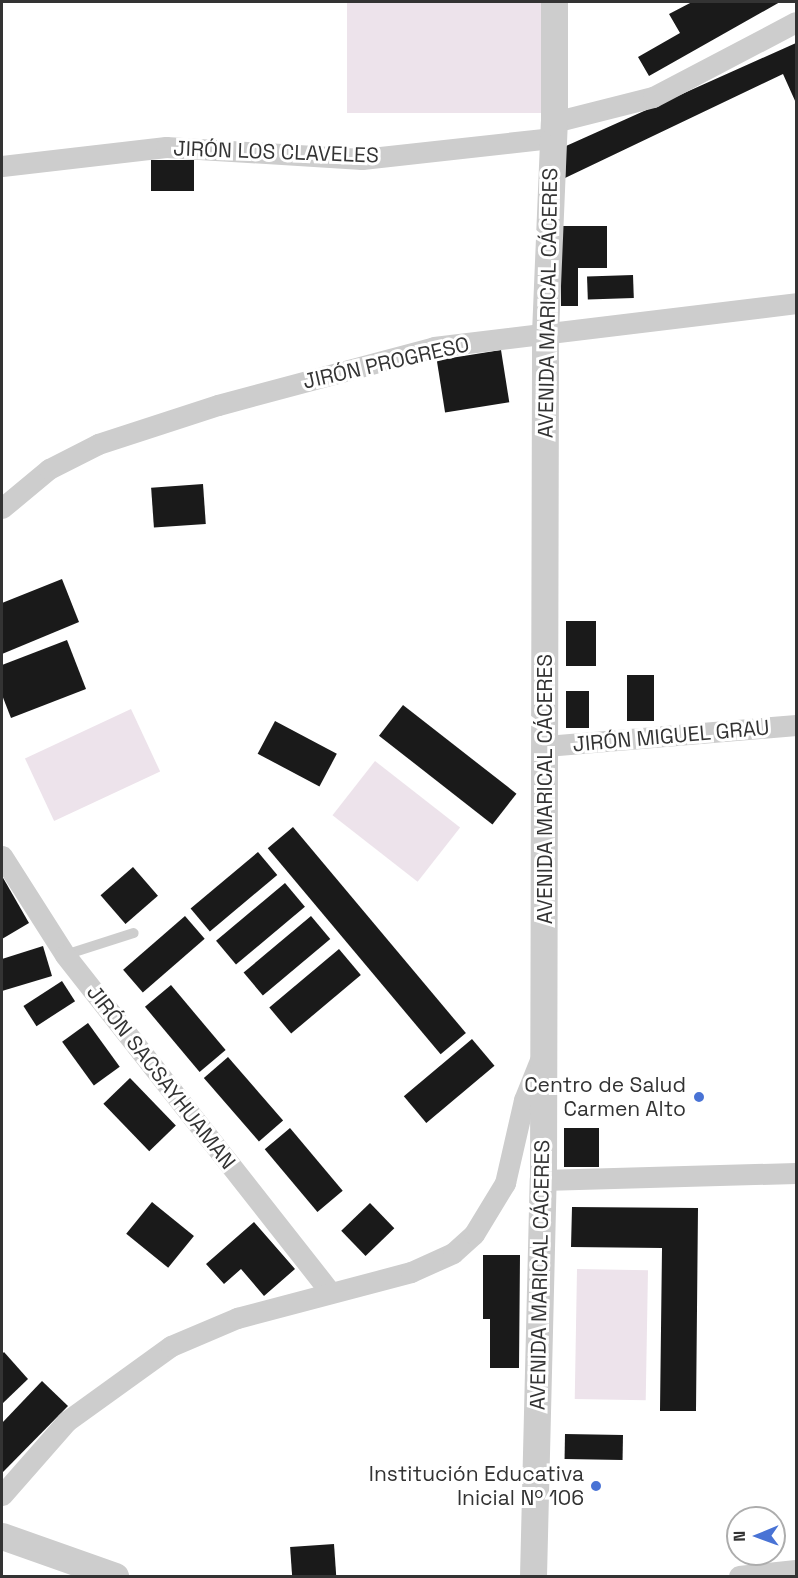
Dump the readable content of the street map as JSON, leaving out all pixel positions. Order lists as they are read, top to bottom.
{
  "streets": {
    "street": [
      "JIRÓN LOS CLAVELES",
      "AVENIDA MARICAL CÁCERES",
      "JIRÓN PROGRESO",
      "JIRÓN MIGUEL GRAU",
      "JIRÓN SACSAYHUAMAN"
    ]
  },
  "crossings": [
    ["JIRÓN LOS CLAVELES", "AVENIDA MARICAL CÁCERES"],
    ["AVENIDA MARICAL CÁCERES", "JIRÓN PROGRESO"],
    ["AVENIDA MARICAL CÁCERES", "JIRÓN MIGUEL GRAU"]
  ],
  "places": ["Centro de Salud Carmen Alto", "Institución Educativa Inicial Nº 106"],
  "north": "left"
}
